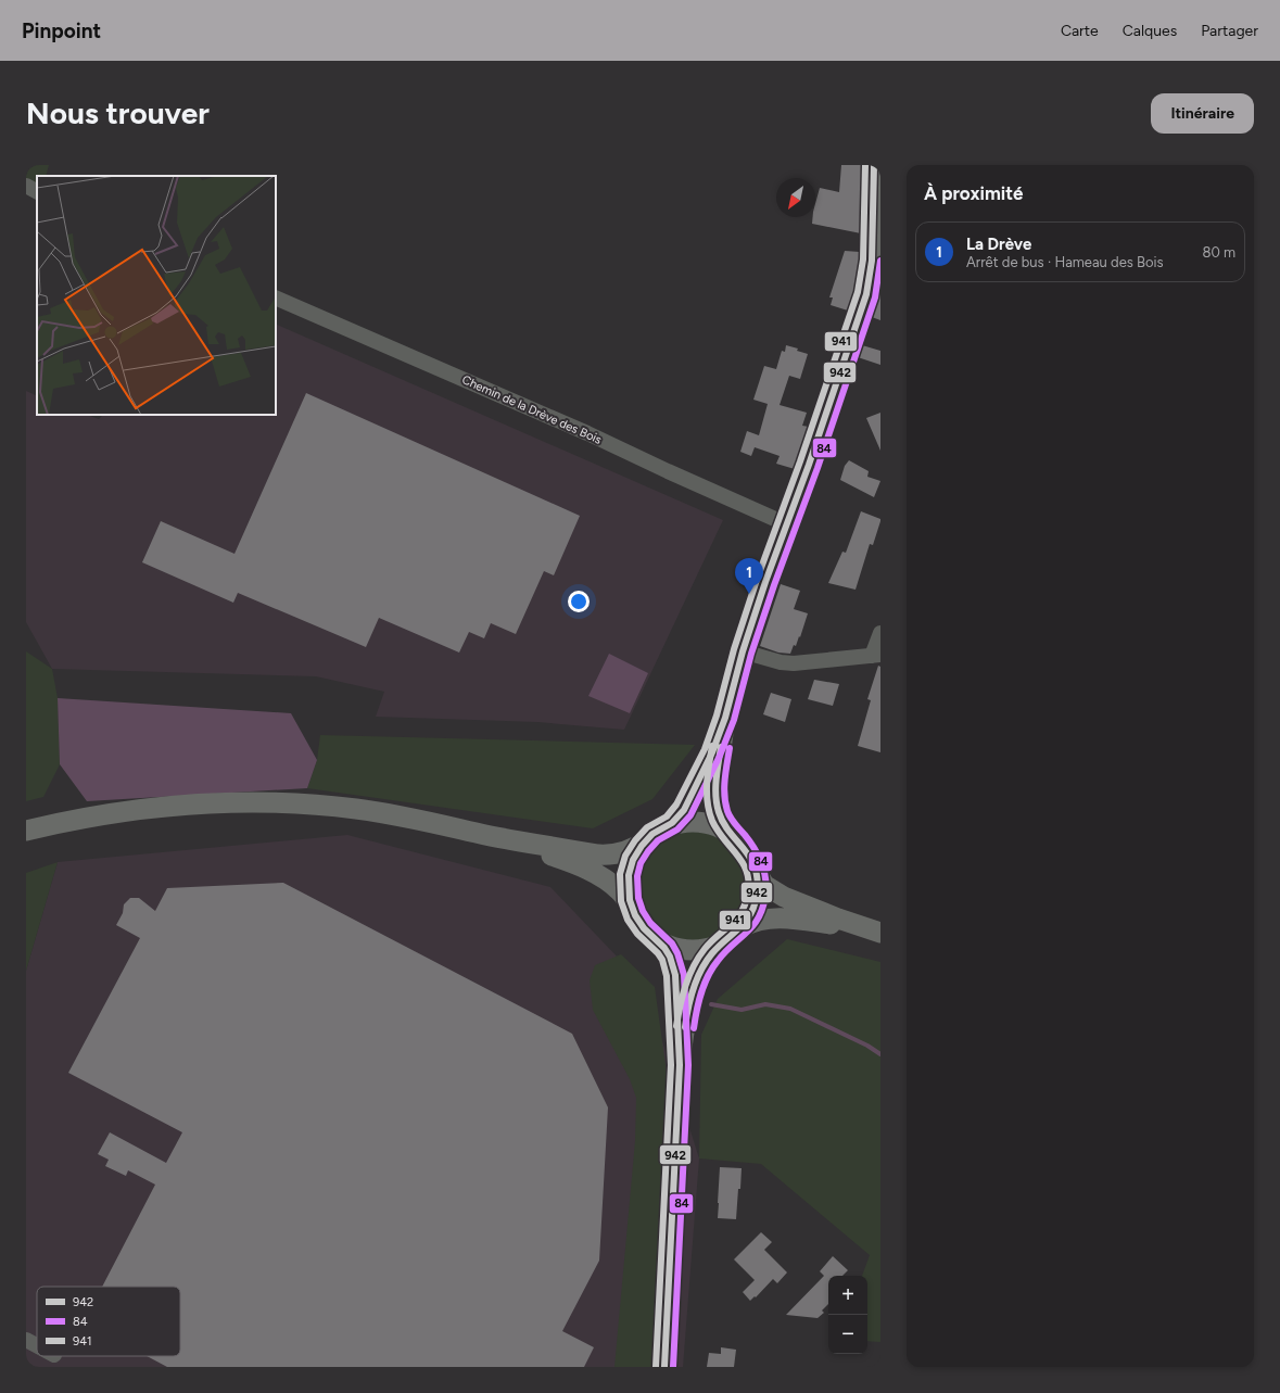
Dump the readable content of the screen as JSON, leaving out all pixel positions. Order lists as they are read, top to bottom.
{
  "streets": {
    "street": ["Chemin de la Drève des Bois"]
  },
  "lines": ["transit line 942", "transit line 941", "transit line 84"],
  "legend": ["942", "84", "941"],
  "north": "bottom left",
  "page": {
    "header": "Pinpoint",
    "nav": ["Carte", "Calques", "Partager"],
    "buttons": "Itinéraire",
    "title": "Nous trouver",
    "heading": "À proximité",
    "list": [
      {
        "mark": "1",
        "name": "La Drève",
        "note": "Arrêt de bus · Hameau des Bois",
        "value": "80 m"
      }
    ],
    "pins": "1",
    "map_buttons": ["+", "−"]
  }
}
